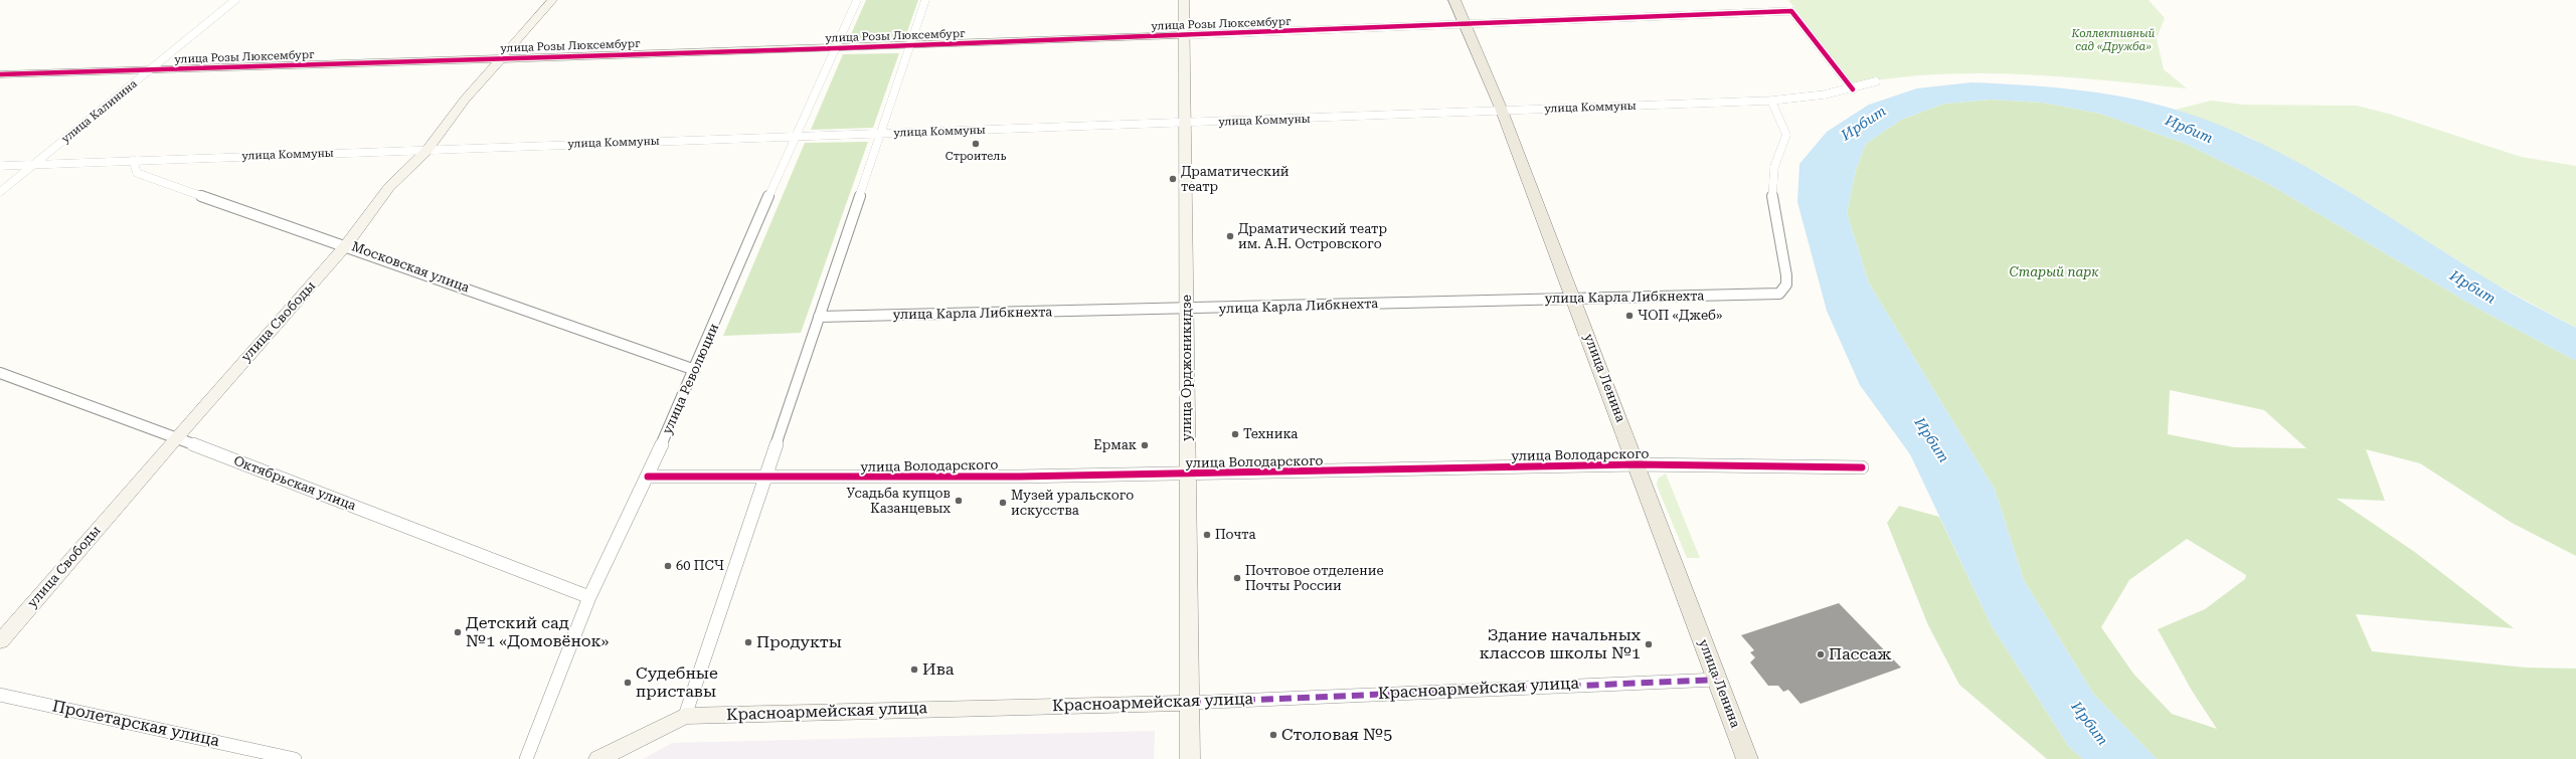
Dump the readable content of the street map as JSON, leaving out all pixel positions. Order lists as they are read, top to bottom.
{
  "streets": {
    "main road": ["улица Ленина"],
    "street": [
      "улица Розы Люксембург",
      "улица Коммуны",
      "улица Калинина",
      "Московская улица",
      "улица Карла Либкнехта",
      "улица Свободы",
      "улица Орджоникидзе",
      "улица Революции",
      "улица Володарского",
      "Октябрьская улица",
      "Красноармейская улица",
      "Пролетарская улица"
    ]
  },
  "crossings": [
    ["улица Розы Люксембург", "улица Коммуны"],
    ["улица Розы Люксембург", "улица Калинина"],
    ["улица Розы Люксембург", "улица Свободы"],
    ["улица Розы Люксембург", "улица Орджоникидзе"],
    ["улица Розы Люксембург", "улица Ленина"],
    ["улица Розы Люксембург", "улица Революции"],
    ["улица Коммуны", "улица Калинина"],
    ["улица Коммуны", "Московская улица"],
    ["улица Коммуны", "улица Карла Либкнехта"],
    ["улица Коммуны", "улица Свободы"],
    ["улица Коммуны", "улица Орджоникидзе"],
    ["улица Коммуны", "улица Ленина"],
    ["улица Коммуны", "улица Революции"],
    ["Московская улица", "улица Свободы"],
    ["Московская улица", "улица Революции"],
    ["улица Карла Либкнехта", "улица Орджоникидзе"],
    ["улица Карла Либкнехта", "улица Ленина"],
    ["улица Свободы", "Октябрьская улица"],
    ["улица Орджоникидзе", "улица Володарского"],
    ["улица Орджоникидзе", "Красноармейская улица"],
    ["улица Ленина", "улица Володарского"],
    ["улица Ленина", "Красноармейская улица"],
    ["улица Революции", "улица Володарского"],
    ["улица Революции", "Октябрьская улица"]
  ],
  "water": ["Ирбит"],
  "parks": ["Коллективный сад «Дружба»", "Старый парк"],
  "places": [
    "Строитель",
    "Драматический театр",
    "Драматический театр им. А.Н. Островского",
    "ЧОП «Джеб»",
    "Техника",
    "Ермак",
    "Усадьба купцов Казанцевых",
    "Музей уральского искусства",
    "Почта",
    "60 ПСЧ",
    "Почтовое отделение Почты России",
    "Детский сад №1 «Домовёнок»",
    "Продукты",
    "Здание начальных классов школы №1",
    "Пассаж",
    "Ива",
    "Судебные приставы",
    "Столовая №5"
  ]
}
